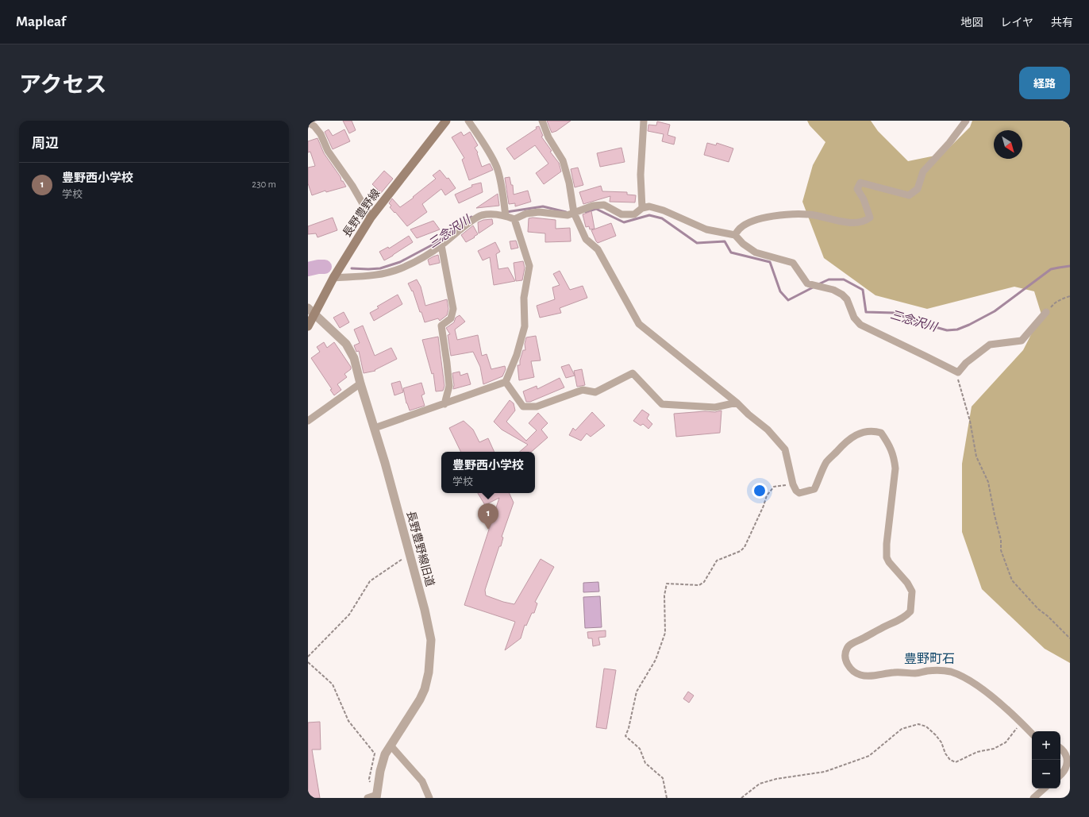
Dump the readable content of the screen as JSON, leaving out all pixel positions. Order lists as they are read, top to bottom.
{
  "streets": {
    "main road": ["長野豊野線"],
    "street": ["長野豊野線旧道"]
  },
  "crossings": [
    ["長野豊野線", "長野豊野線旧道"]
  ],
  "districts": ["豊野町石"],
  "water": ["三念沢川"],
  "north": "bottom right",
  "page": {
    "header": "Mapleaf",
    "nav": ["地図", "レイヤ", "共有"],
    "title": "アクセス",
    "buttons": "経路",
    "heading": "周辺",
    "list": [
      {
        "mark": "1",
        "name": "豊野西小学校",
        "note": "学校",
        "value": "230 m"
      }
    ],
    "popup": ["豊野西小学校", "学校"],
    "pins": "1",
    "map_buttons": ["+", "−"]
  }
}
